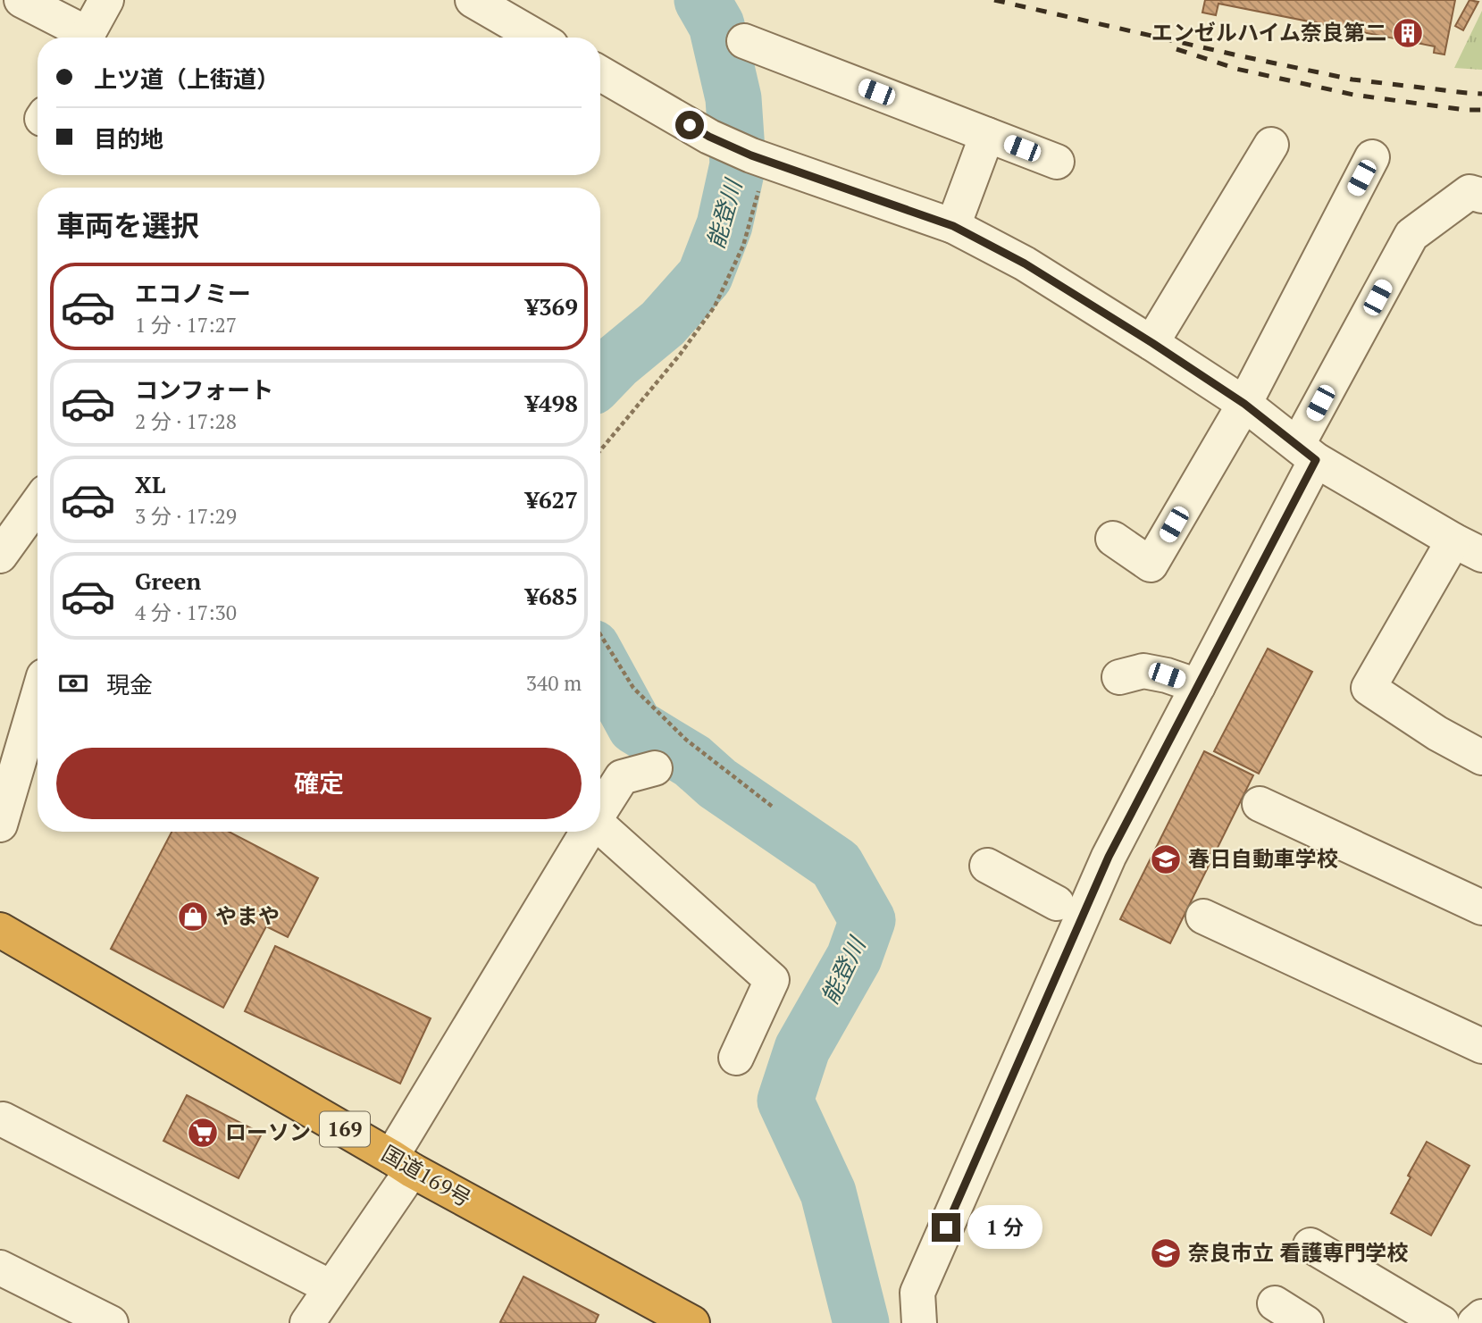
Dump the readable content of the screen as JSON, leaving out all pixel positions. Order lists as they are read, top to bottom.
{
  "streets": {
    "highway": ["169", "国道169号"]
  },
  "water": ["能登川"],
  "places": {
    "building": ["エンゼルハイム奈良第二"],
    "school or university": ["春日自動車学校", "奈良市立 看護専門学校"],
    "shop": ["やまや"],
    "supermarket": ["ローソン"]
  },
  "page": {
    "banner": ["上ツ道（上街道）", "目的地"],
    "heading": "車両を選択",
    "list": [
      {
        "name": "エコノミー",
        "note": "1 分 · 17:27",
        "value": "¥369"
      },
      {
        "name": "コンフォート",
        "note": "2 分 · 17:28",
        "value": "¥498"
      },
      {
        "name": "XL",
        "note": "3 分 · 17:29",
        "value": "¥627"
      },
      {
        "name": "Green",
        "note": "4 分 · 17:30",
        "value": "¥685"
      }
    ],
    "pay": ["現金", "340 m"],
    "buttons": "確定",
    "bubble": "1 分"
  }
}
